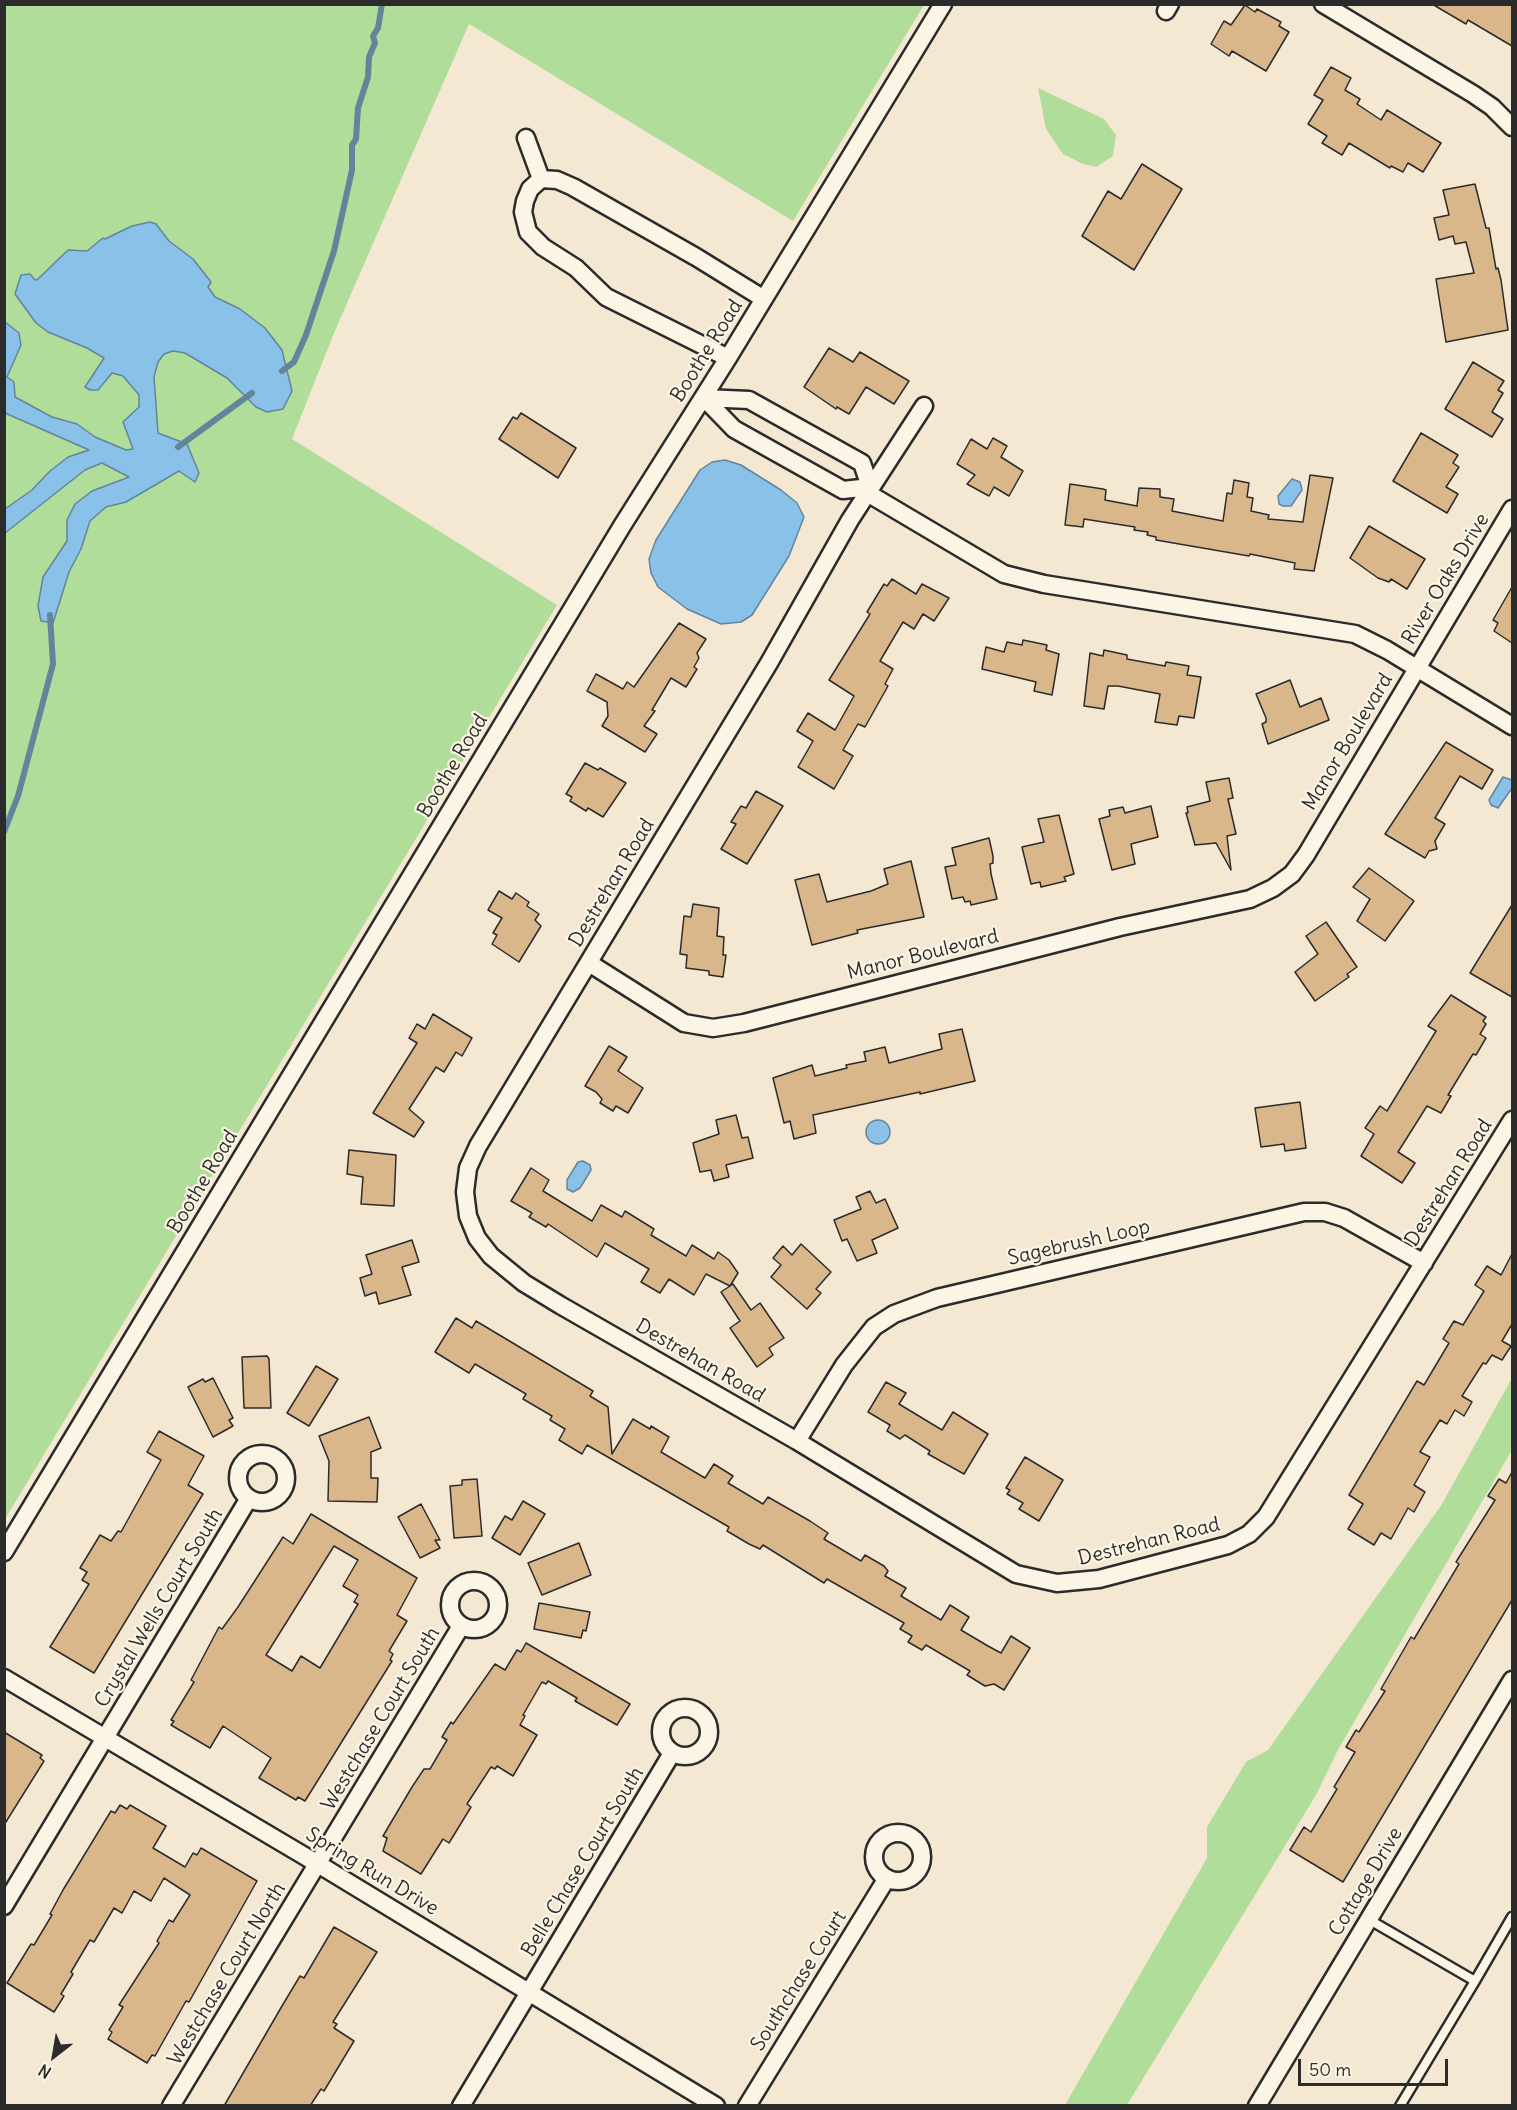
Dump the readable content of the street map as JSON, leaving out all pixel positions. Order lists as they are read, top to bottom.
{
  "streets": {
    "street": [
      "Boothe Road",
      "River Oaks Drive",
      "Manor Boulevard",
      "Destrehan Road",
      "Sagebrush Loop",
      "Crystal Wells Court South",
      "Westchase Court South",
      "Belle Chase Court South",
      "Spring Run Drive",
      "Cottage Drive",
      "Westchase Court North",
      "Southchase Court"
    ]
  },
  "crossings": [
    ["River Oaks Drive", "Manor Boulevard"],
    ["Manor Boulevard", "Destrehan Road"],
    ["Destrehan Road", "Sagebrush Loop"],
    ["Crystal Wells Court South", "Spring Run Drive"],
    ["Westchase Court South", "Spring Run Drive"],
    ["Westchase Court South", "Westchase Court North"],
    ["Belle Chase Court South", "Spring Run Drive"],
    ["Spring Run Drive", "Westchase Court North"]
  ],
  "scale_bar": "50 m",
  "north": "bottom left"
}
